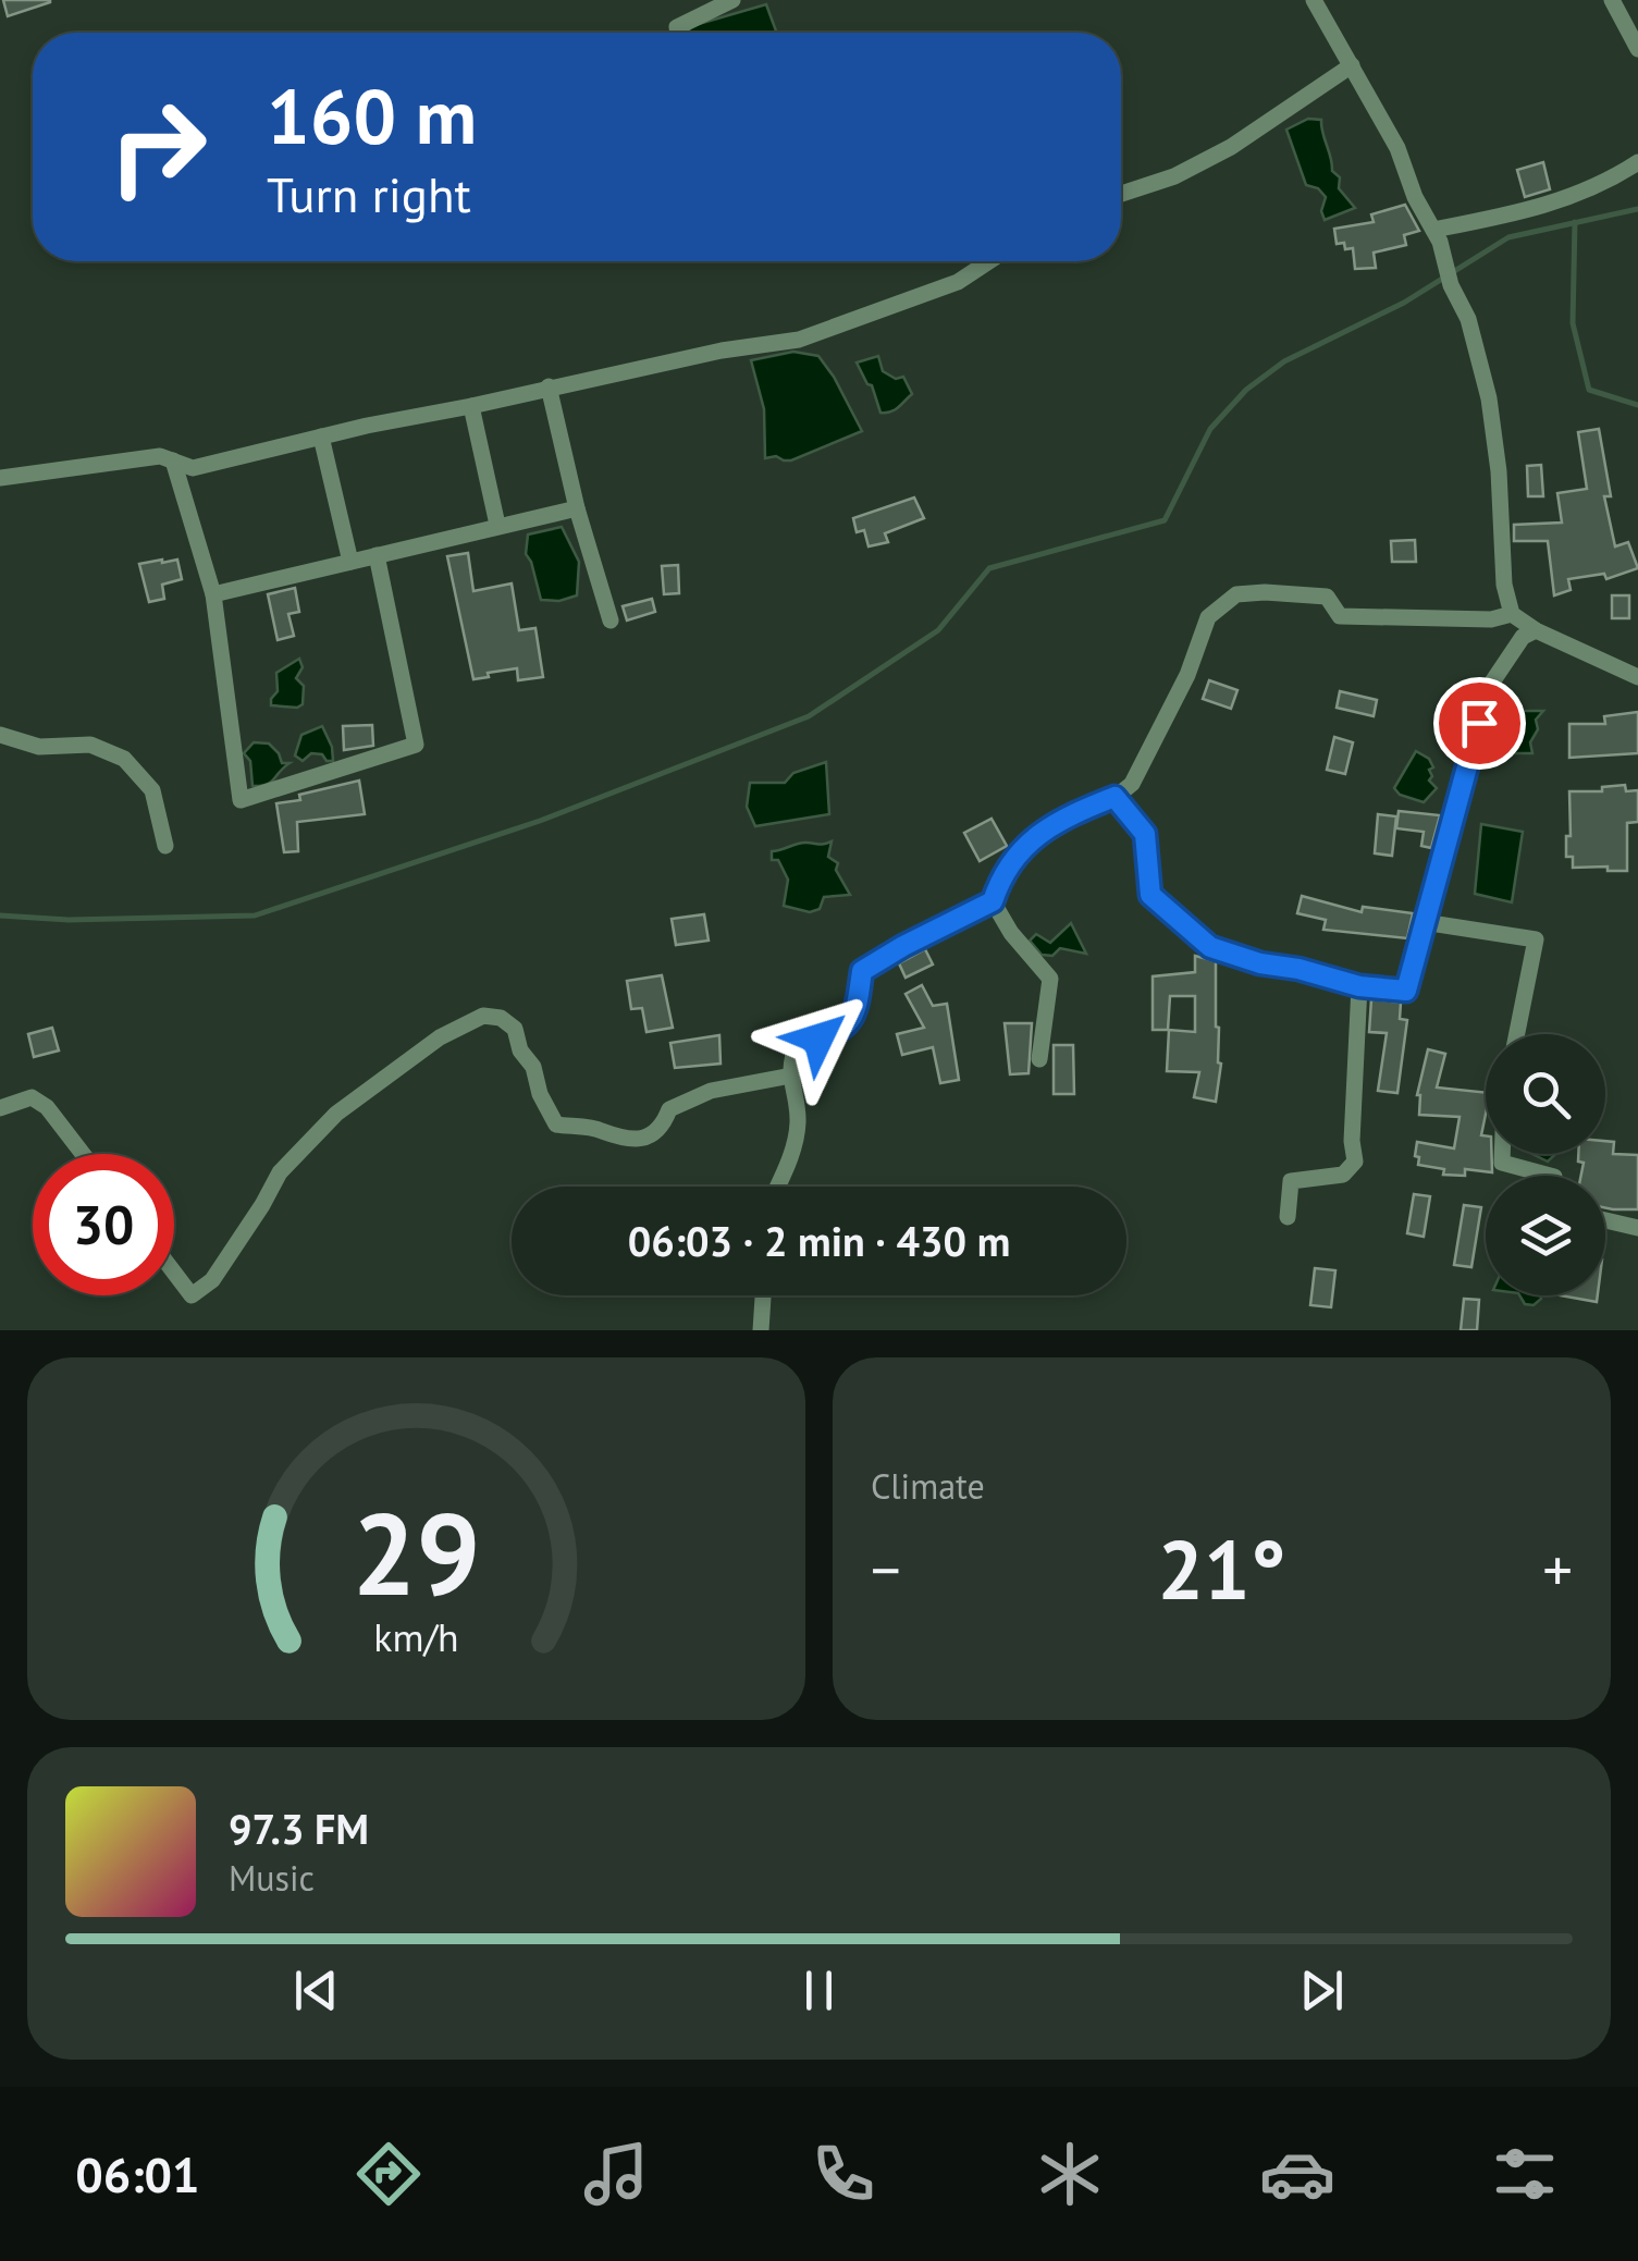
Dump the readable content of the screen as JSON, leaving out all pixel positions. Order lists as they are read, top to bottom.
{
  "page": {
    "turn": ["160 m", "Turn right"],
    "limit": "30",
    "trip": "06:03 · 2 min · 430 m",
    "tile": "Climate",
    "heat": ["−", "21°", "+"],
    "song": ["97.3 FM", "Music"],
    "tabs": "06:01",
    "gauge": ["29", "km/h"]
  }
}
